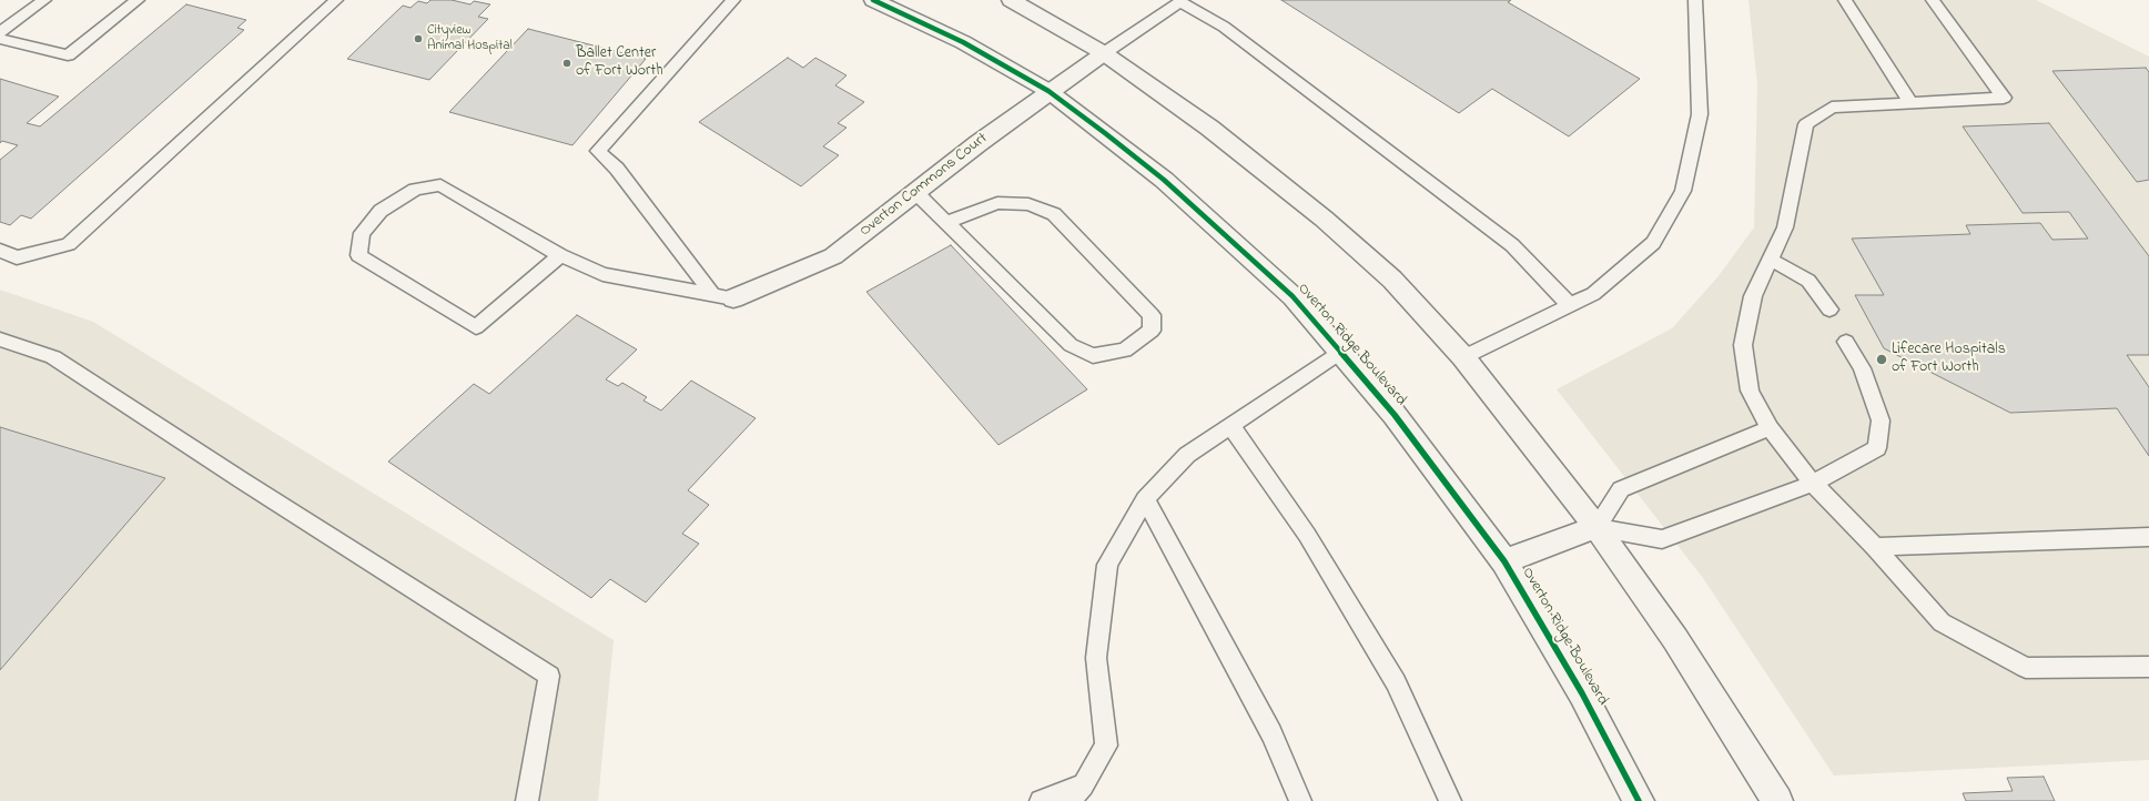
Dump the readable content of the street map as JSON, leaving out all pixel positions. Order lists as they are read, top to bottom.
{
  "streets": {
    "street": ["Overton Commons Court", "Overton Ridge Boulevard"]
  },
  "crossings": [
    ["Overton Commons Court", "Overton Ridge Boulevard"]
  ],
  "places": ["Cityview Animal Hospital", "Ballet Center of Fort Worth", "Lifecare Hospitals of Fort Worth"]
}
